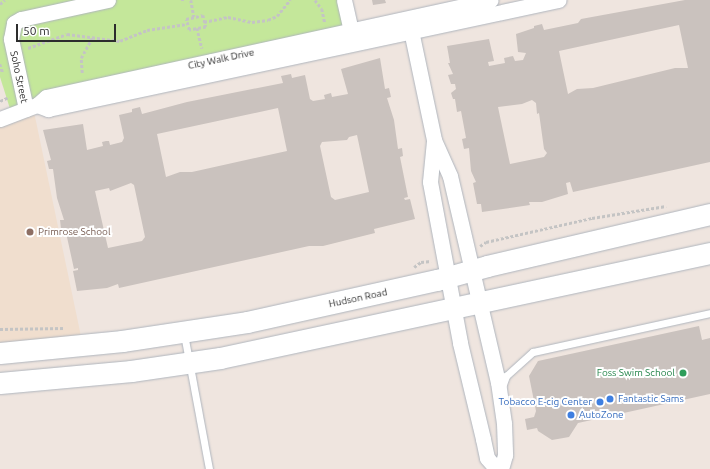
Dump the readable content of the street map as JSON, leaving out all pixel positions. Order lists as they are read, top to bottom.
{
  "streets": {
    "street": ["City Walk Drive", "Soho Street", "Hudson Road"]
  },
  "crossings": [
    ["City Walk Drive", "Soho Street"]
  ],
  "places": [
    "Primrose School",
    "Foss Swim School",
    "Fantastic Sams",
    "Tobacco E-cig Center",
    "AutoZone"
  ],
  "scale_bar": "50 m"
}
